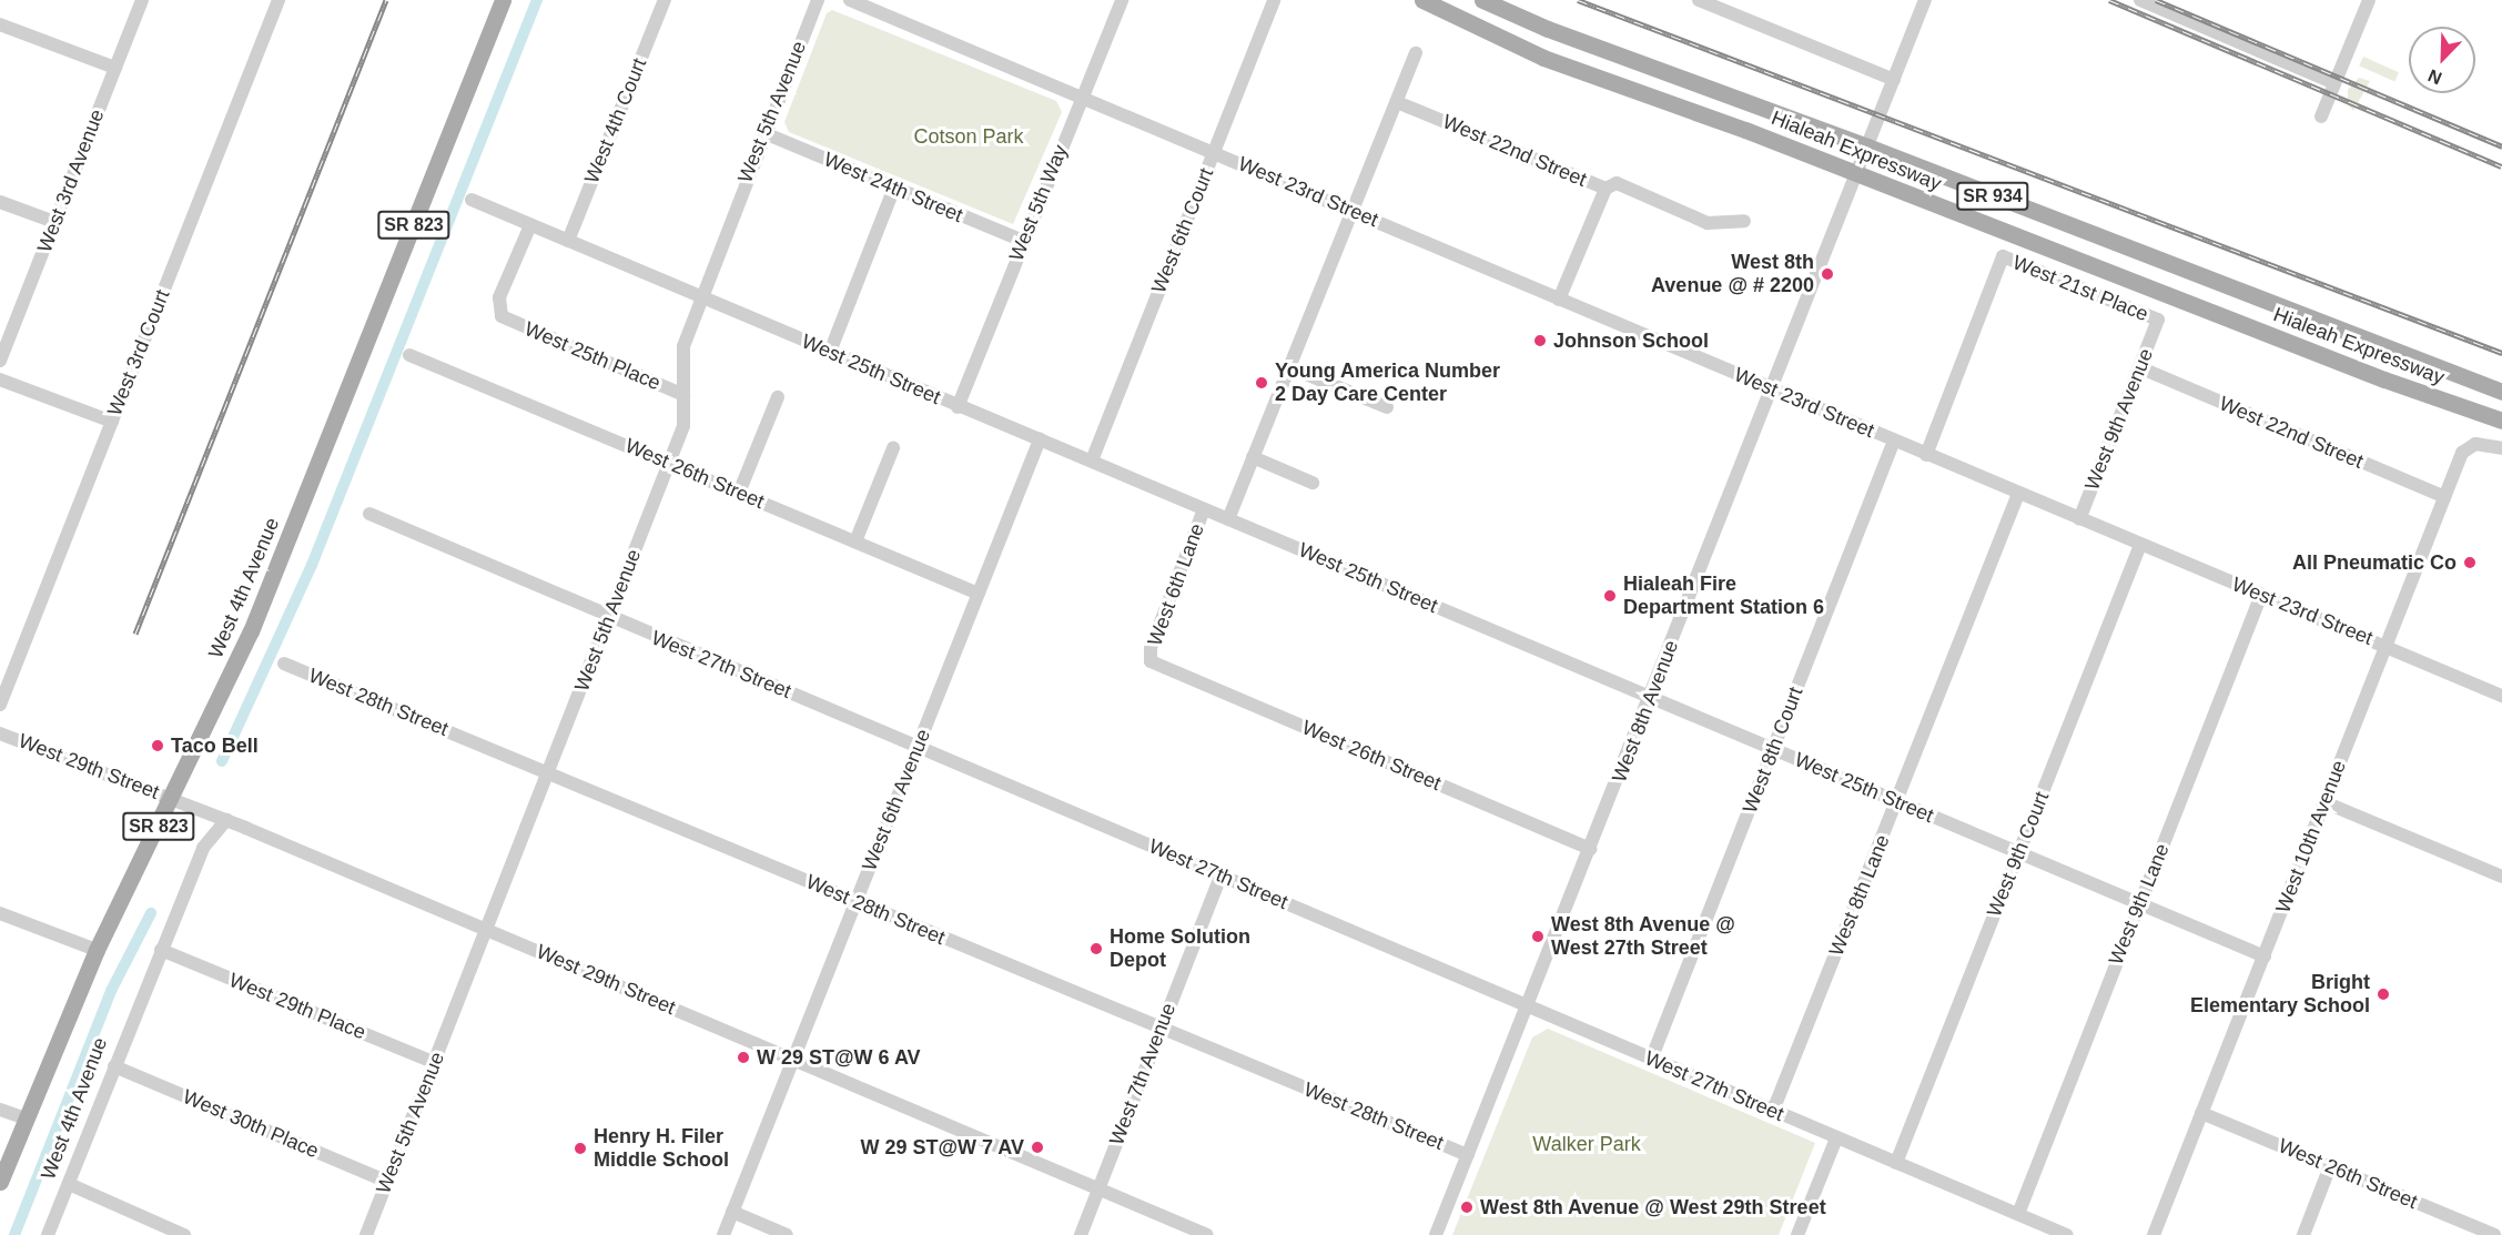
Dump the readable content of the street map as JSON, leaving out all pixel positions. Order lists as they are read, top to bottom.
{
  "streets": {
    "main road": [
      "Hialeah Expressway",
      "SR 934",
      "SR 823",
      "West 4th Avenue"
    ],
    "street": [
      "West 5th Avenue",
      "West 4th Court",
      "West 22nd Street",
      "West 3rd Avenue",
      "West 24th Street",
      "West 23rd Street",
      "West 5th Way",
      "West 6th Court",
      "West 21st Place",
      "West 3rd Court",
      "West 25th Place",
      "West 25th Street",
      "West 9th Avenue",
      "West 26th Street",
      "West 6th Lane",
      "West 27th Street",
      "West 28th Street",
      "West 8th Avenue",
      "West 8th Court",
      "West 29th Street",
      "West 6th Avenue",
      "West 10th Avenue",
      "West 9th Court",
      "West 8th Lane",
      "West 9th Lane",
      "West 29th Place",
      "West 7th Avenue",
      "West 30th Place"
    ]
  },
  "crossings": [
    ["West 5th Avenue", "West 24th Street"],
    ["West 5th Avenue", "West 25th Place"],
    ["West 5th Avenue", "West 25th Street"],
    ["West 5th Avenue", "West 26th Street"],
    ["West 5th Avenue", "West 27th Street"],
    ["West 5th Avenue", "West 28th Street"],
    ["West 5th Avenue", "West 29th Street"],
    ["West 5th Avenue", "West 29th Place"],
    ["West 5th Avenue", "West 30th Place"],
    ["West 4th Court", "West 25th Street"],
    ["West 22nd Street", "West 9th Avenue"],
    ["West 22nd Street", "West 6th Lane"],
    ["West 22nd Street", "West 10th Avenue"],
    ["Hialeah Expressway", "West 8th Avenue"],
    ["West 24th Street", "West 5th Way"],
    ["West 23rd Street", "West 5th Way"],
    ["West 23rd Street", "West 6th Court"],
    ["West 23rd Street", "West 21st Place"],
    ["West 23rd Street", "West 9th Avenue"],
    ["West 23rd Street", "West 6th Lane"],
    ["West 23rd Street", "West 8th Avenue"],
    ["West 23rd Street", "West 8th Court"],
    ["West 23rd Street", "West 10th Avenue"],
    ["West 23rd Street", "West 9th Court"],
    ["West 23rd Street", "West 8th Lane"],
    ["West 23rd Street", "West 9th Lane"],
    ["West 5th Way", "West 25th Street"],
    ["West 6th Court", "West 25th Street"],
    ["West 21st Place", "West 9th Avenue"],
    ["West 25th Place", "West 25th Street"],
    ["West 25th Street", "West 6th Lane"],
    ["West 25th Street", "West 8th Avenue"],
    ["West 25th Street", "West 8th Court"],
    ["West 25th Street", "West 6th Avenue"],
    ["West 25th Street", "West 10th Avenue"],
    ["West 25th Street", "West 9th Court"],
    ["West 25th Street", "West 8th Lane"],
    ["West 25th Street", "West 9th Lane"],
    ["West 26th Street", "West 6th Lane"],
    ["West 26th Street", "West 8th Avenue"],
    ["West 26th Street", "West 6th Avenue"],
    ["West 26th Street", "West 10th Avenue"],
    ["West 4th Avenue", "West 29th Street"],
    ["West 4th Avenue", "West 29th Place"],
    ["West 4th Avenue", "West 30th Place"],
    ["West 27th Street", "West 8th Avenue"],
    ["West 27th Street", "West 8th Court"],
    ["West 27th Street", "West 6th Avenue"],
    ["West 27th Street", "West 9th Court"],
    ["West 27th Street", "West 8th Lane"],
    ["West 27th Street", "West 9th Lane"],
    ["West 27th Street", "West 7th Avenue"],
    ["West 28th Street", "West 8th Avenue"],
    ["West 28th Street", "West 6th Avenue"],
    ["West 28th Street", "West 7th Avenue"],
    ["West 29th Street", "West 6th Avenue"],
    ["West 29th Street", "West 7th Avenue"]
  ],
  "parks": ["Cotson Park", "Walker Park"],
  "places": [
    "West 8th Avenue @ # 2200",
    "Johnson School",
    "Young America Number 2 Day Care Center",
    "All Pneumatic Co",
    "Hialeah Fire Department Station 6",
    "Taco Bell",
    "West 8th Avenue @ West 27th Street",
    "Home Solution Depot",
    "Bright Elementary School",
    "W 29 ST@W 6 AV",
    "W 29 ST@W 7 AV",
    "Henry H. Filer Middle School",
    "West 8th Avenue @ West 29th Street"
  ],
  "north": "bottom left"
}
